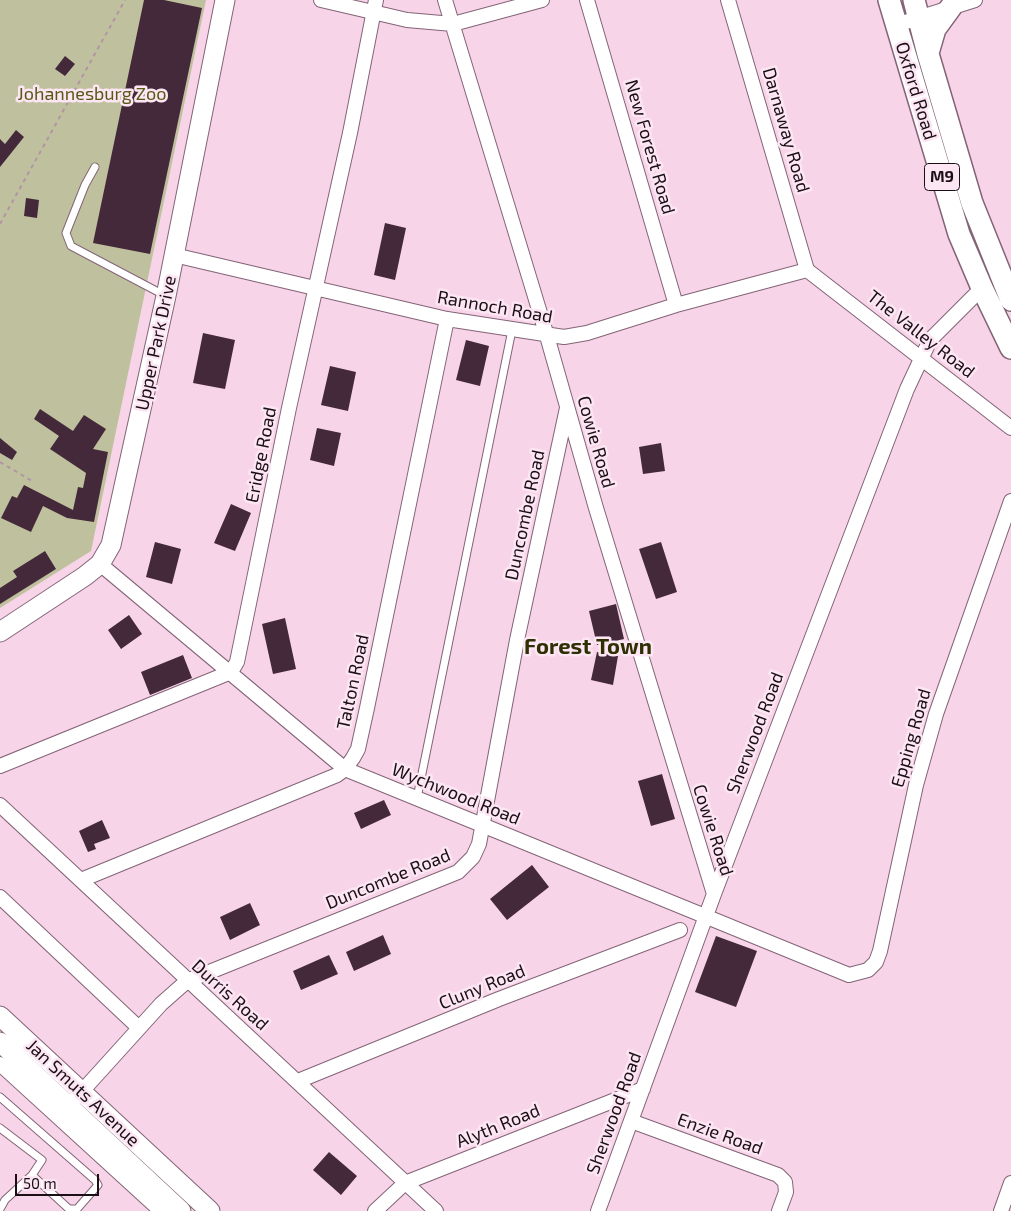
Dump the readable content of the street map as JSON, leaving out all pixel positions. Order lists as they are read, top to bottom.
{
  "streets": {
    "main road": [
      "Oxford Road",
      "M9",
      "Upper Park Drive",
      "Jan Smuts Avenue"
    ],
    "street": [
      "Darnaway Road",
      "New Forest Road",
      "Rannoch Road",
      "The Valley Road",
      "Cowie Road",
      "Eridge Road",
      "Duncombe Road",
      "Talton Road",
      "Sherwood Road",
      "Epping Road",
      "Wychwood Road",
      "Cluny Road",
      "Durris Road",
      "Alyth Road",
      "Enzie Road"
    ]
  },
  "crossings": [
    ["Oxford Road", "Sherwood Road"],
    ["Darnaway Road", "Rannoch Road"],
    ["Darnaway Road", "The Valley Road"],
    ["New Forest Road", "Rannoch Road"],
    ["Rannoch Road", "The Valley Road"],
    ["Rannoch Road", "Upper Park Drive"],
    ["Rannoch Road", "Cowie Road"],
    ["Rannoch Road", "Eridge Road"],
    ["Rannoch Road", "Talton Road"],
    ["The Valley Road", "Sherwood Road"],
    ["Upper Park Drive", "Wychwood Road"],
    ["Cowie Road", "Duncombe Road"],
    ["Cowie Road", "Sherwood Road"],
    ["Eridge Road", "Wychwood Road"],
    ["Duncombe Road", "Wychwood Road"],
    ["Duncombe Road", "Durris Road"],
    ["Duncombe Road", "Jan Smuts Avenue"],
    ["Talton Road", "Wychwood Road"],
    ["Sherwood Road", "Wychwood Road"],
    ["Sherwood Road", "Alyth Road"],
    ["Sherwood Road", "Enzie Road"],
    ["Epping Road", "Wychwood Road"],
    ["Cluny Road", "Durris Road"],
    ["Durris Road", "Alyth Road"]
  ],
  "districts": ["Forest Town"],
  "parks": ["Johannesburg Zoo"],
  "scale_bar": "50 m"
}
